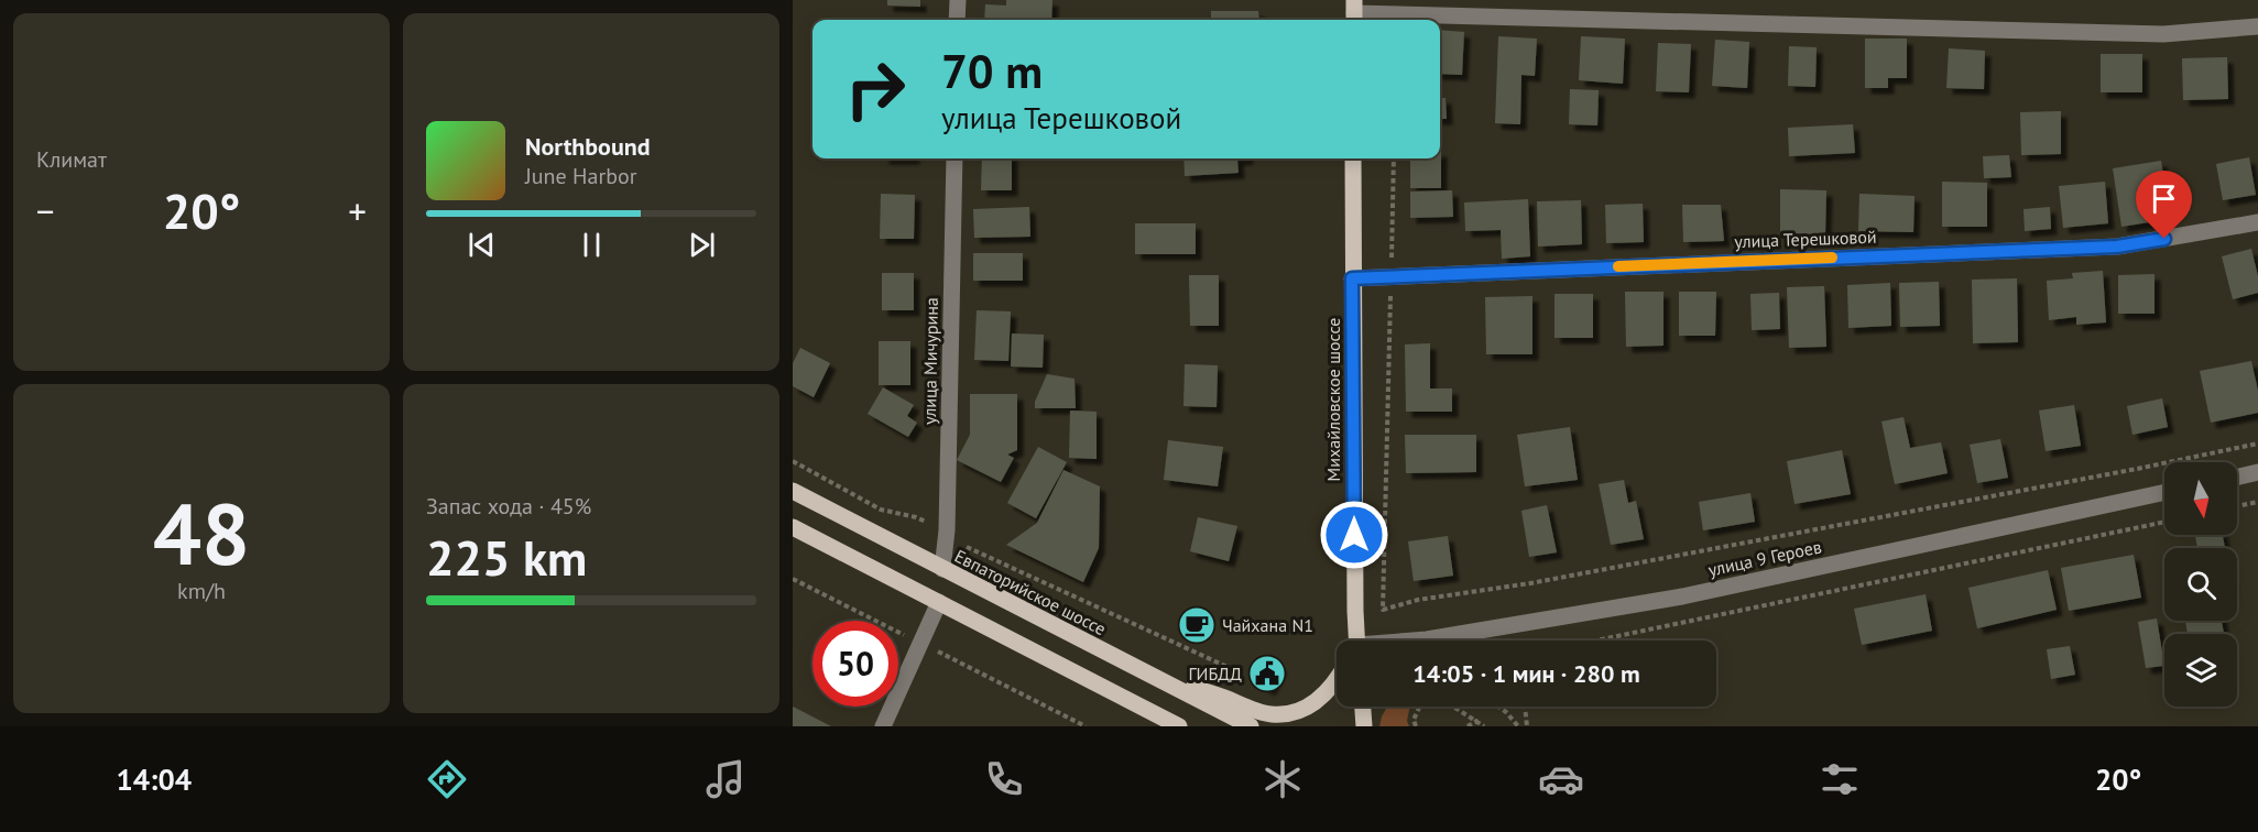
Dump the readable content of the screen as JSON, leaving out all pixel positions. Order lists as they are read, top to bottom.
{
  "streets": {
    "main road": ["Михайловское шоссе", "Евпаторийское шоссе"],
    "street": ["улица Терешковой", "улица Мичурина", "улица 9 Героев"]
  },
  "crossings": [
    ["улица Терешковой", "Михайловское шоссе"],
    ["улица Мичурина", "Евпаторийское шоссе"]
  ],
  "places": {
    "cafe": ["Чайхана N1"],
    "public building": ["ГИБДД"]
  },
  "north": "bottom",
  "page": {
    "tile": [
      "Климат",
      ["48", "km/h"],
      ["Запас хода · 45%", "225 km"]
    ],
    "turn": ["70 m", "улица Терешковой"],
    "song": ["Northbound", "June Harbor"],
    "heat": ["−", "20°", "+"],
    "limit": "50",
    "trip": "14:05 · 1 мин · 280 m",
    "tabs": ["14:04", "20°"]
  }
}
